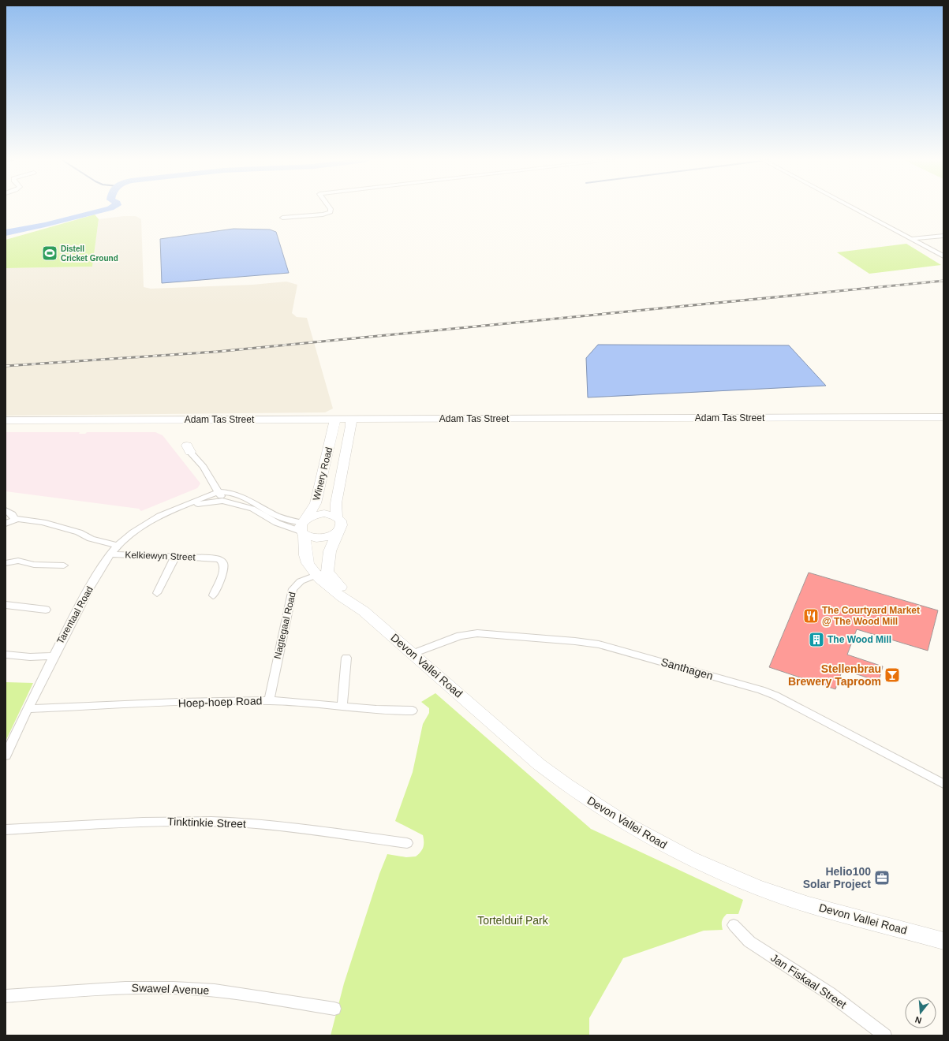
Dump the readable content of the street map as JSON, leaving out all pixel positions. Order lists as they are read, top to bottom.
{
  "streets": {
    "main road": ["Adam Tas Street", "Winery Road", "Devon Vallei Road"],
    "street": [
      "Kelkiewyn Street",
      "Tarentaal Road",
      "Nagtegaal Road",
      "Santhagen",
      "Hoep-hoep Road",
      "Tinktinkie Street",
      "Jan Fiskaal Street",
      "Swawel Avenue"
    ]
  },
  "crossings": [
    ["Adam Tas Street", "Winery Road"],
    ["Winery Road", "Devon Vallei Road"],
    ["Kelkiewyn Street", "Tarentaal Road"],
    ["Tarentaal Road", "Hoep-hoep Road"],
    ["Nagtegaal Road", "Devon Vallei Road"],
    ["Nagtegaal Road", "Hoep-hoep Road"],
    ["Devon Vallei Road", "Santhagen"]
  ],
  "parks": ["Tortelduif Park"],
  "places": {
    "sports": ["Distell Cricket Ground"],
    "restaurant": ["The Courtyard Market @ The Wood Mill"],
    "building": ["The Wood Mill"],
    "bar": ["Stellenbrau Brewery Taproom"],
    "office": ["Helio100 Solar Project"]
  },
  "north": "bottom"
}
